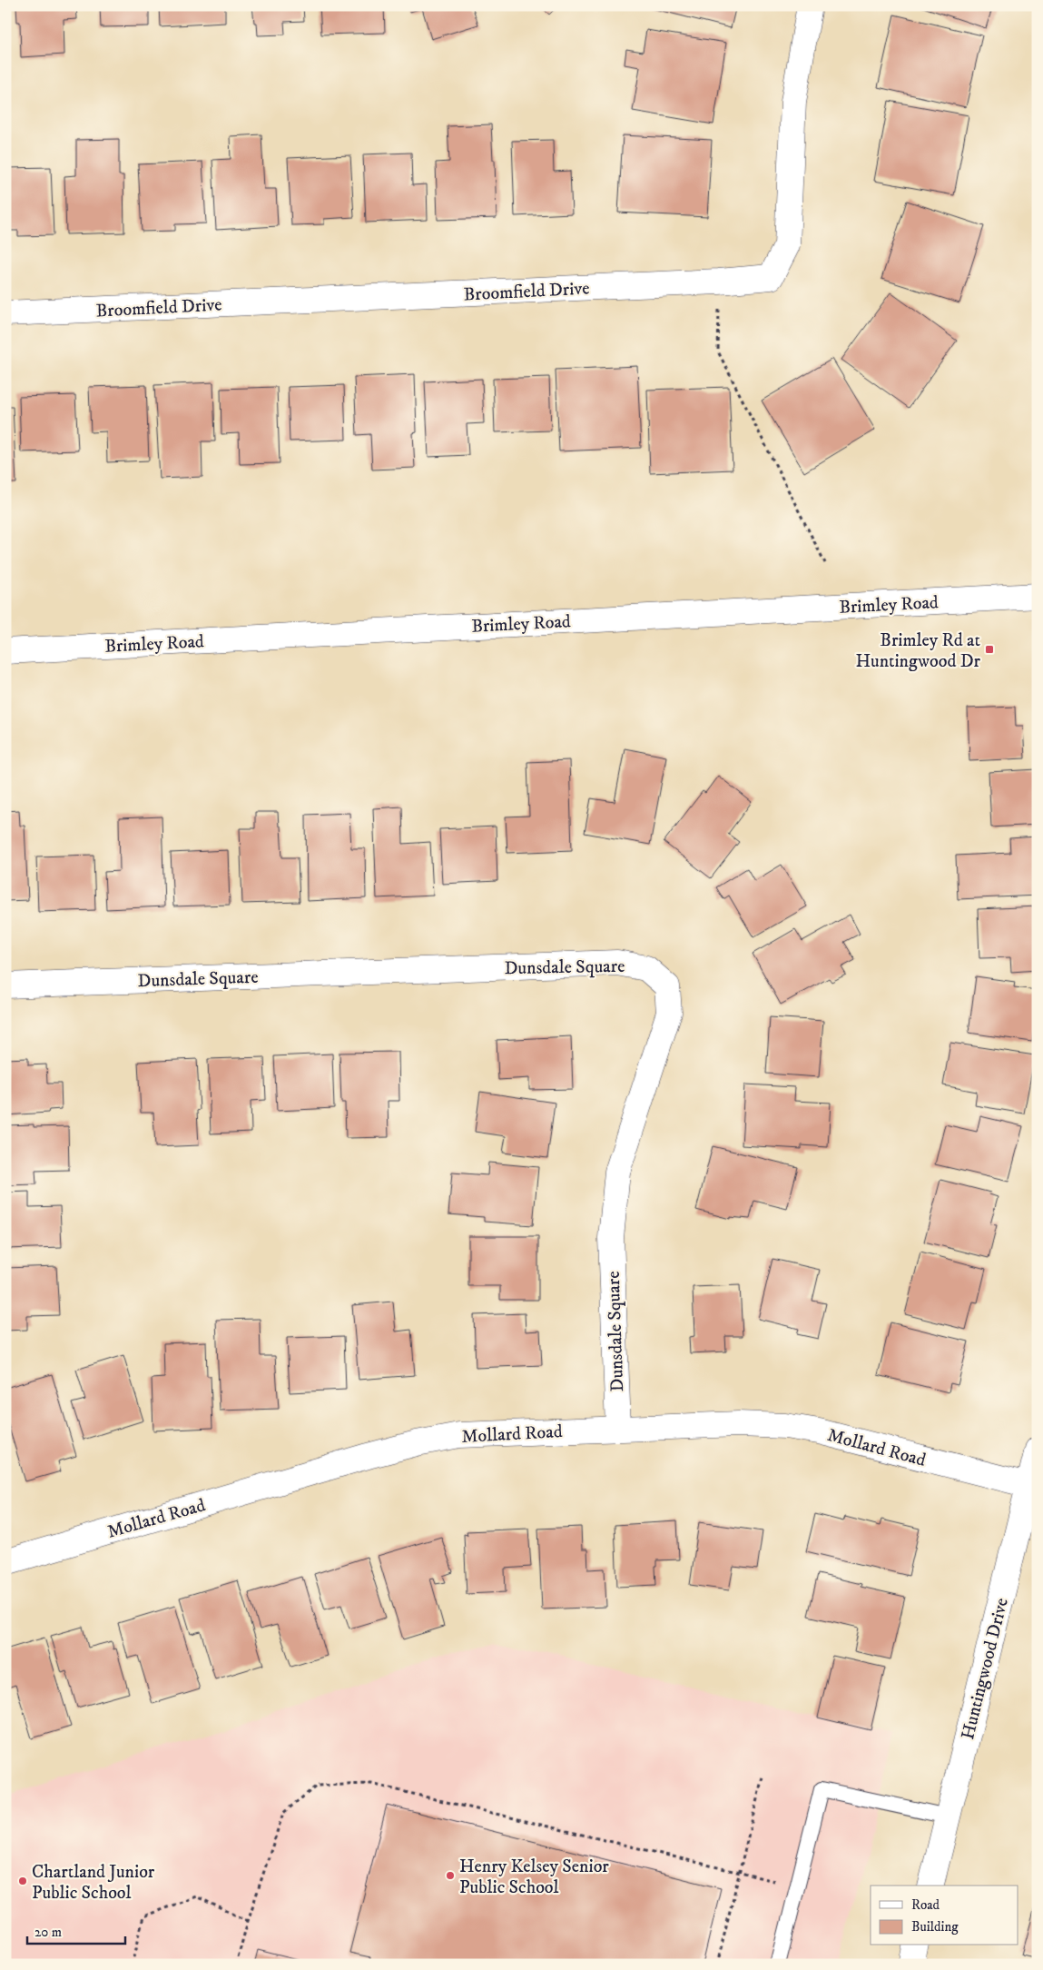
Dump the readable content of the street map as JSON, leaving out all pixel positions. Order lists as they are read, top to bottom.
{
  "streets": {
    "street": [
      "Broomfield Drive",
      "Brimley Road",
      "Dunsdale Square",
      "Mollard Road",
      "Huntingwood Drive"
    ]
  },
  "crossings": [
    ["Dunsdale Square", "Mollard Road"],
    ["Mollard Road", "Huntingwood Drive"]
  ],
  "places": {
    "transit": ["Brimley Rd at Huntingwood Dr"],
    "other": ["Henry Kelsey Senior Public School", "Chartland Junior Public School"]
  },
  "legend": ["Road", "Building"],
  "scale_bar": "20 m"
}
